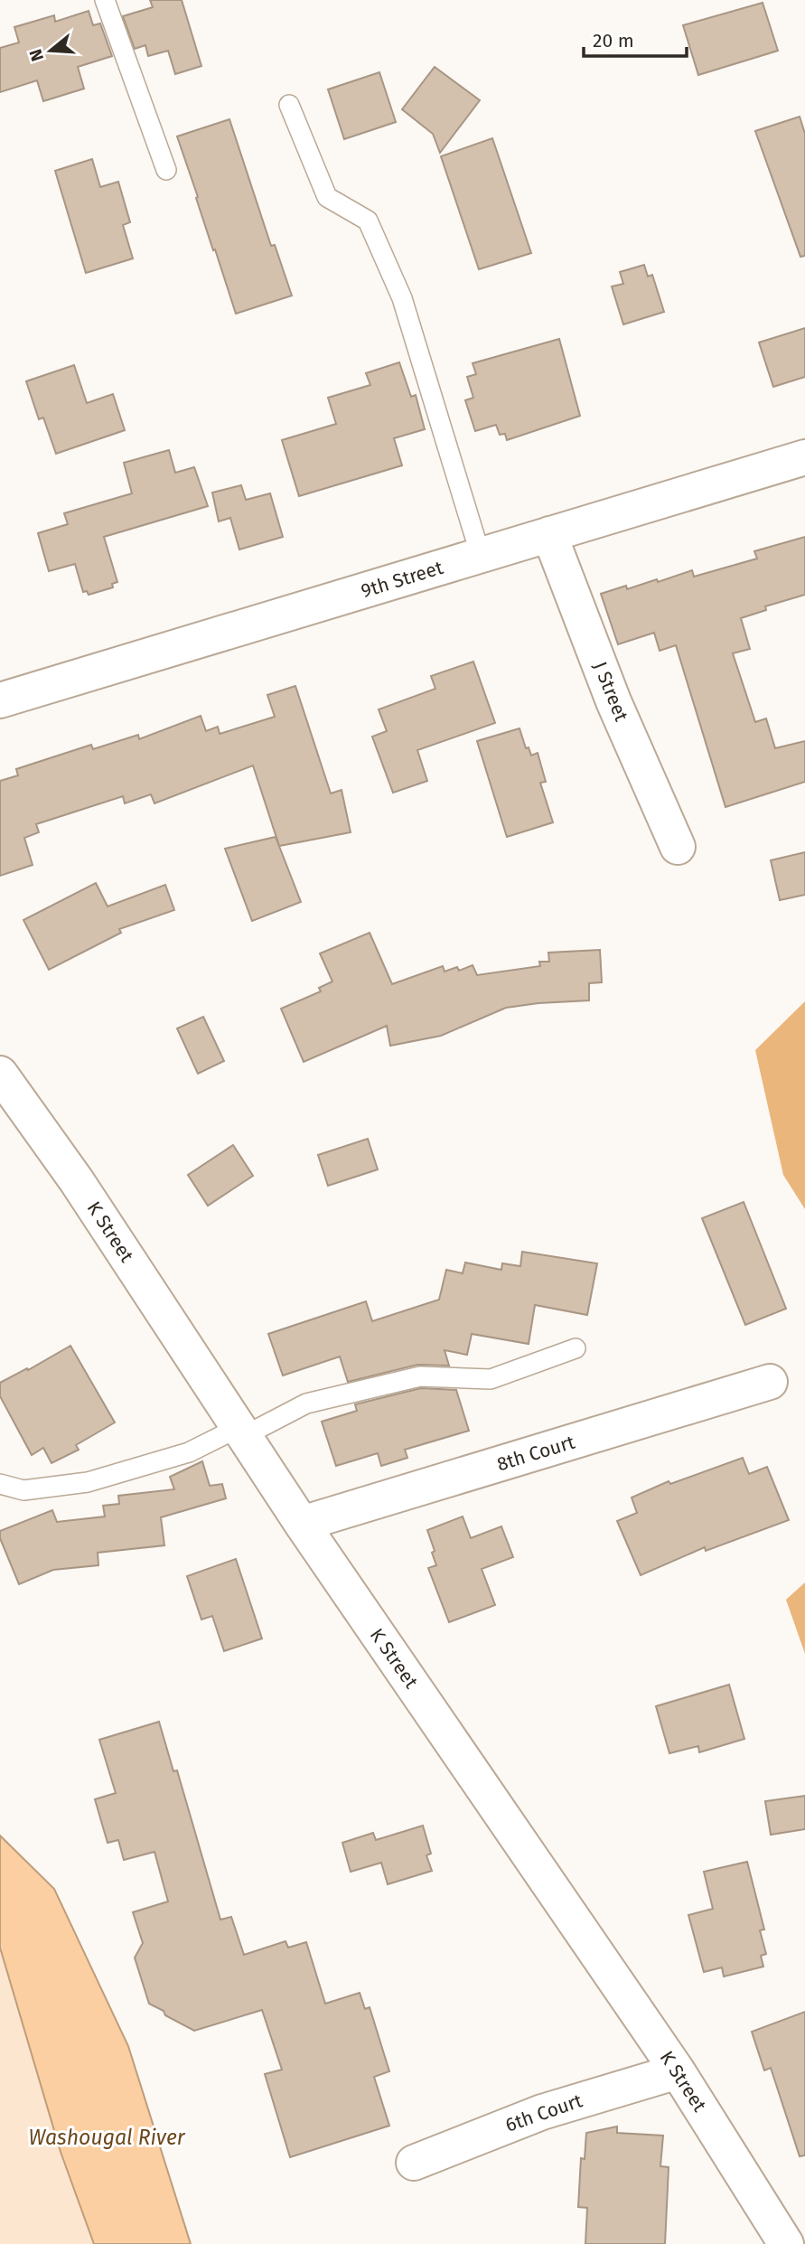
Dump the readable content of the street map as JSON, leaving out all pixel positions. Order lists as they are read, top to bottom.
{
  "streets": {
    "street": [
      "9th Street",
      "J Street",
      "K Street",
      "8th Court",
      "6th Court"
    ]
  },
  "crossings": [
    ["9th Street", "J Street"],
    ["K Street", "8th Court"],
    ["K Street", "6th Court"]
  ],
  "water": ["Washougal River"],
  "scale_bar": "20 m",
  "north": "left"
}
